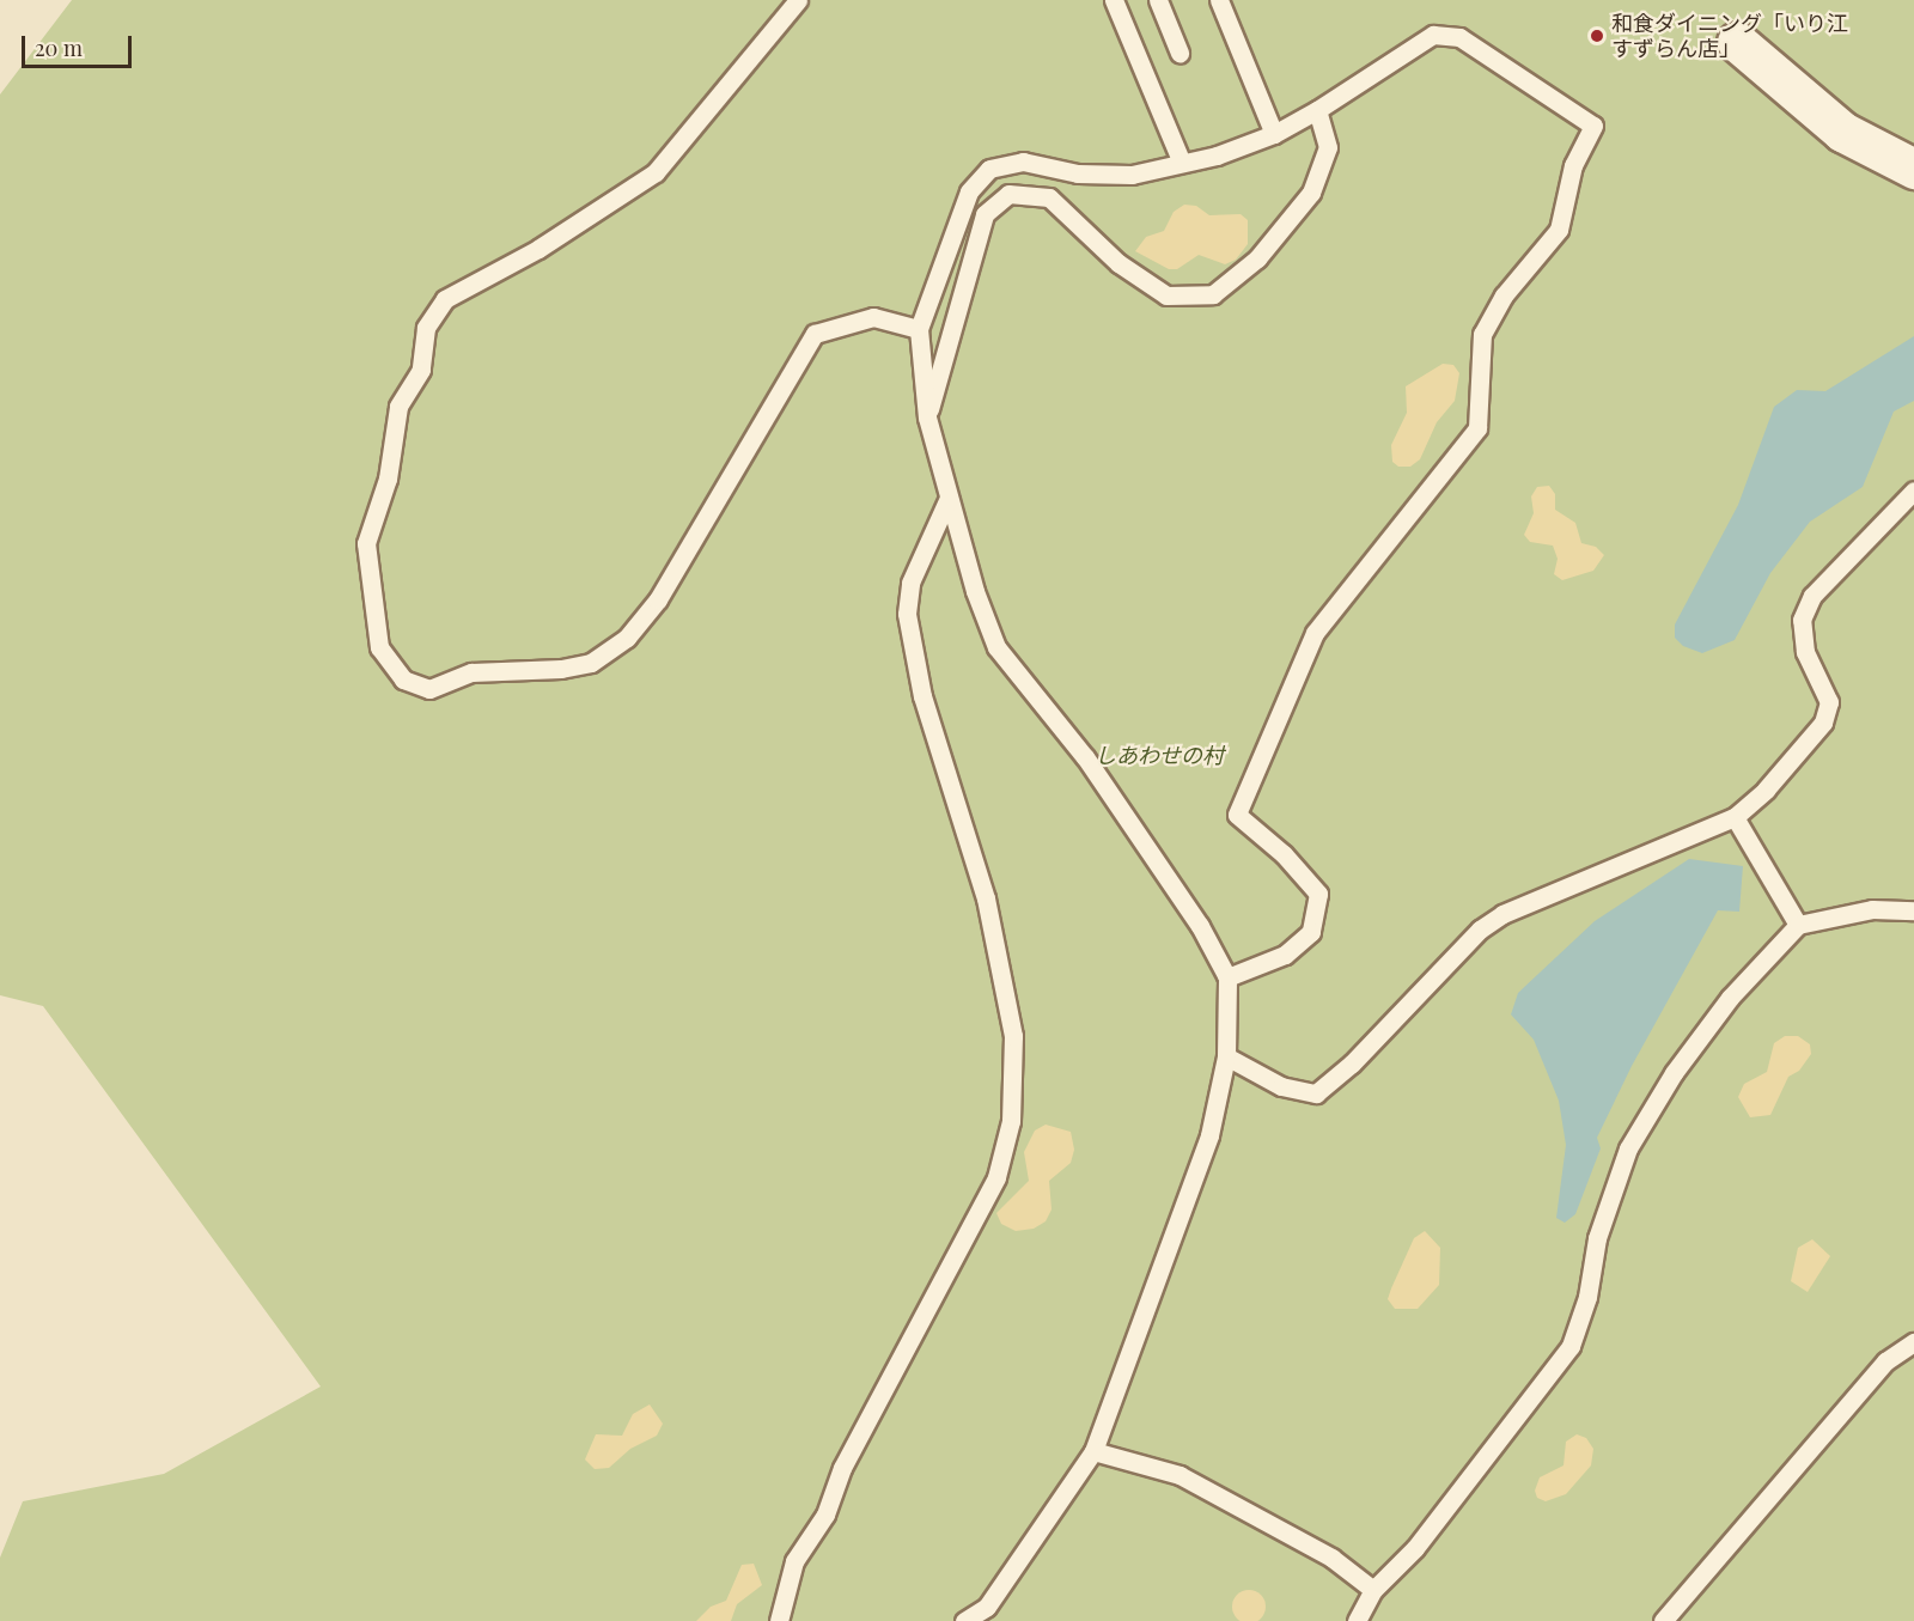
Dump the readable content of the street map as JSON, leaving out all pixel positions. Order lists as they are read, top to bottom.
{
  "parks": ["しあわせの村"],
  "places": ["和食ダイニング「いり江 すずらん店」"],
  "scale_bar": "20 m"
}
